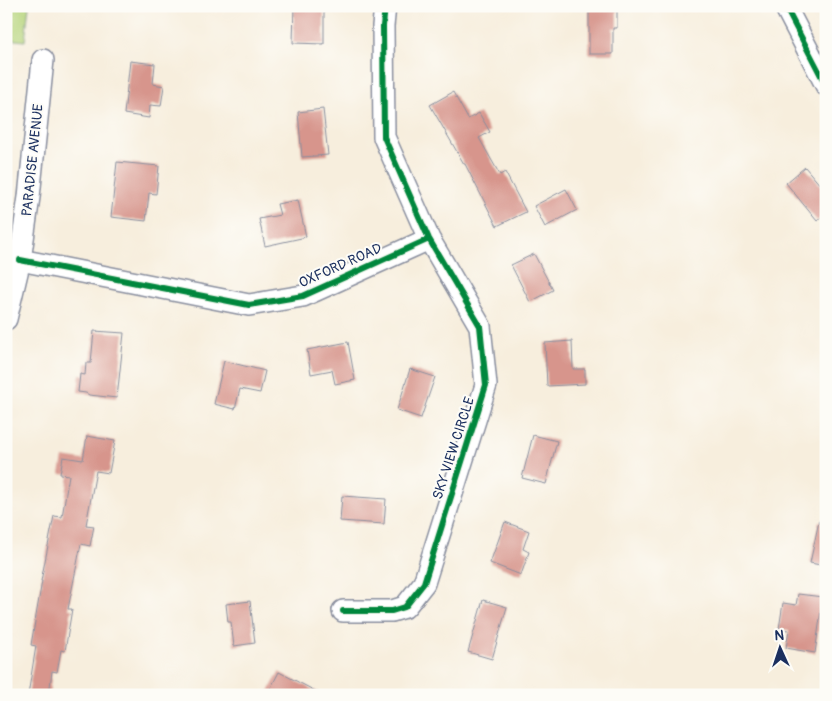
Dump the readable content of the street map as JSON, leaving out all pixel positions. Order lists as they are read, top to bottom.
{
  "streets": {
    "street": ["PARADISE AVENUE", "OXFORD ROAD", "SKY VIEW CIRCLE"]
  },
  "crossings": [
    ["PARADISE AVENUE", "OXFORD ROAD"],
    ["OXFORD ROAD", "SKY VIEW CIRCLE"]
  ],
  "north": "top"
}
